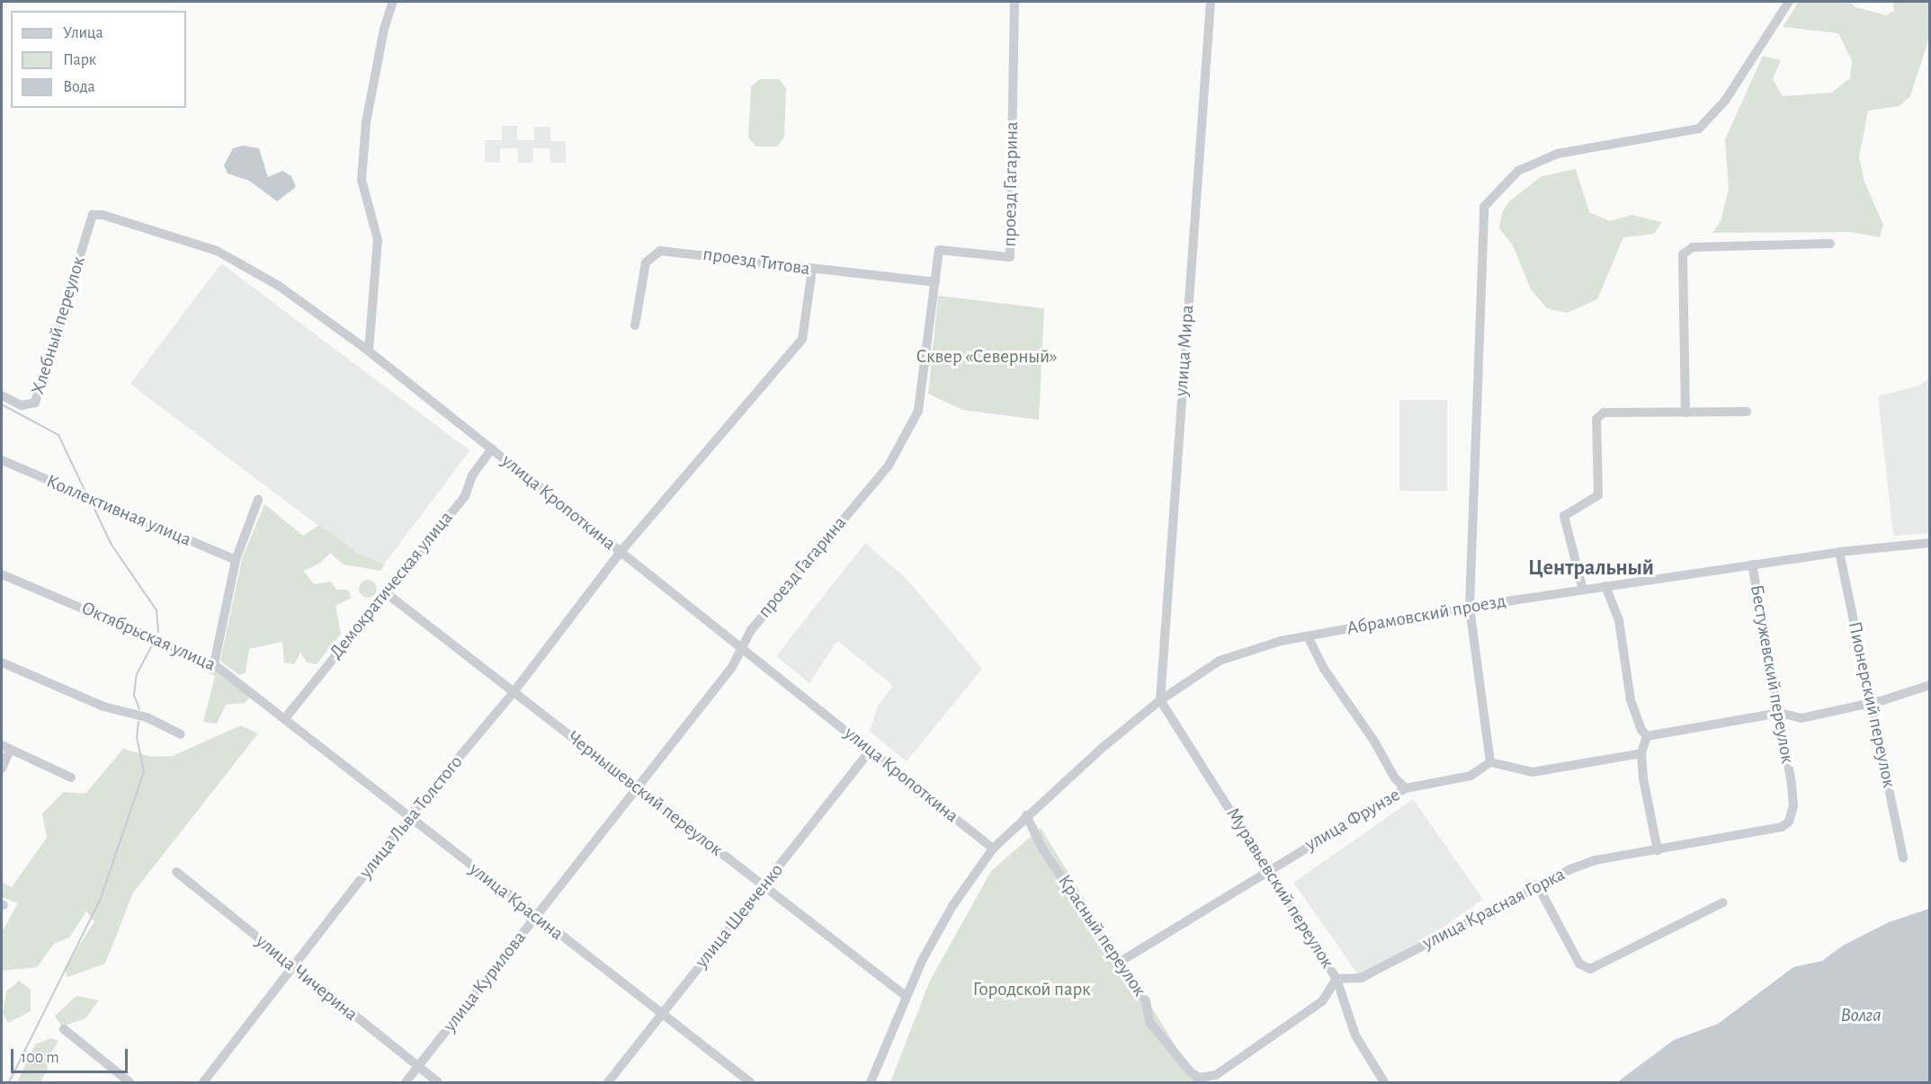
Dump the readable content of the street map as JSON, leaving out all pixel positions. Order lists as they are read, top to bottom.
{
  "streets": {
    "street": [
      "проезд Гагарина",
      "проезд Титова",
      "Хлебный переулок",
      "улица Мира",
      "улица Кропоткина",
      "Коллективная улица",
      "Демократическая улица",
      "Абрамовский проезд",
      "Октябрьская улица",
      "Бестужевский переулок",
      "Пионерский переулок",
      "Чернышевский переулок",
      "улица Льва Толстого",
      "улица Фрунзе",
      "Муравьевский переулок",
      "улица Красина",
      "улица Красная Горка",
      "улица Шевченко",
      "Красный переулок",
      "улица Чичерина",
      "улица Курилова"
    ]
  },
  "crossings": [
    ["проезд Гагарина", "проезд Титова"],
    ["проезд Гагарина", "улица Кропоткина"],
    ["проезд Гагарина", "улица Курилова"],
    ["проезд Титова", "улица Льва Толстого"],
    ["Хлебный переулок", "улица Кропоткина"],
    ["улица Мира", "Абрамовский проезд"],
    ["улица Мира", "Муравьевский переулок"],
    ["улица Кропоткина", "Демократическая улица"],
    ["улица Кропоткина", "Абрамовский проезд"],
    ["улица Кропоткина", "улица Льва Толстого"],
    ["улица Кропоткина", "улица Шевченко"],
    ["улица Кропоткина", "улица Курилова"],
    ["Демократическая улица", "Октябрьская улица"],
    ["Демократическая улица", "Чернышевский переулок"],
    ["Демократическая улица", "улица Красина"],
    ["Абрамовский проезд", "Бестужевский переулок"],
    ["Абрамовский проезд", "Пионерский переулок"],
    ["Абрамовский проезд", "Чернышевский переулок"],
    ["Абрамовский проезд", "Муравьевский переулок"],
    ["Абрамовский проезд", "Красный переулок"],
    ["Октябрьская улица", "улица Красина"],
    ["Бестужевский переулок", "улица Красная Горка"],
    ["Чернышевский переулок", "улица Льва Толстого"],
    ["Чернышевский переулок", "улица Шевченко"],
    ["Чернышевский переулок", "улица Курилова"],
    ["улица Льва Толстого", "улица Красина"],
    ["улица Льва Толстого", "улица Чичерина"],
    ["улица Фрунзе", "Муравьевский переулок"],
    ["улица Фрунзе", "Красный переулок"],
    ["Муравьевский переулок", "улица Красная Горка"],
    ["Муравьевский переулок", "Красный переулок"],
    ["улица Красина", "улица Шевченко"],
    ["улица Красина", "улица Курилова"],
    ["улица Красная Горка", "Красный переулок"],
    ["улица Чичерина", "улица Курилова"]
  ],
  "districts": ["Центральный"],
  "water": ["Волга"],
  "parks": ["Сквер «Северный»", "Городской парк"],
  "legend": ["Улица", "Парк", "Вода"],
  "scale_bar": "100 m"
}
